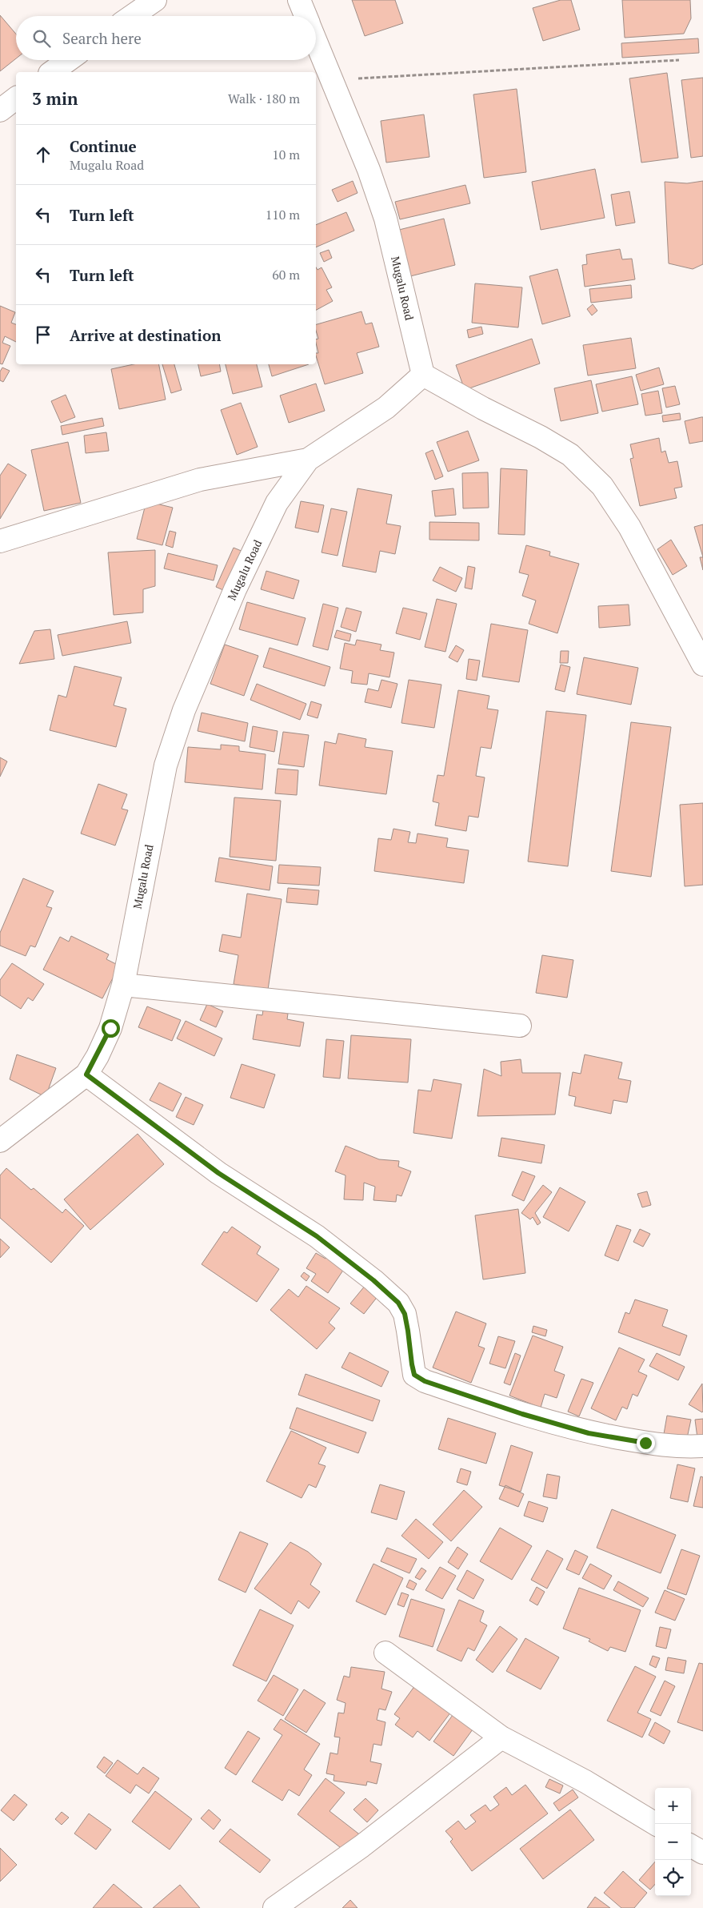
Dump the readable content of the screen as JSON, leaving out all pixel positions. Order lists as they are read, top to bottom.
{
  "streets": {
    "street": ["Mugalu Road"]
  },
  "page": {
    "search": "Search here",
    "heading": ["3 min", "Walk · 180 m"],
    "list": [
      ["Continue", "Mugalu Road", "10 m"],
      ["Turn left", "110 m"],
      ["Turn left", "60 m"],
      "Arrive at destination"
    ],
    "map_buttons": ["+", "−"]
  }
}
